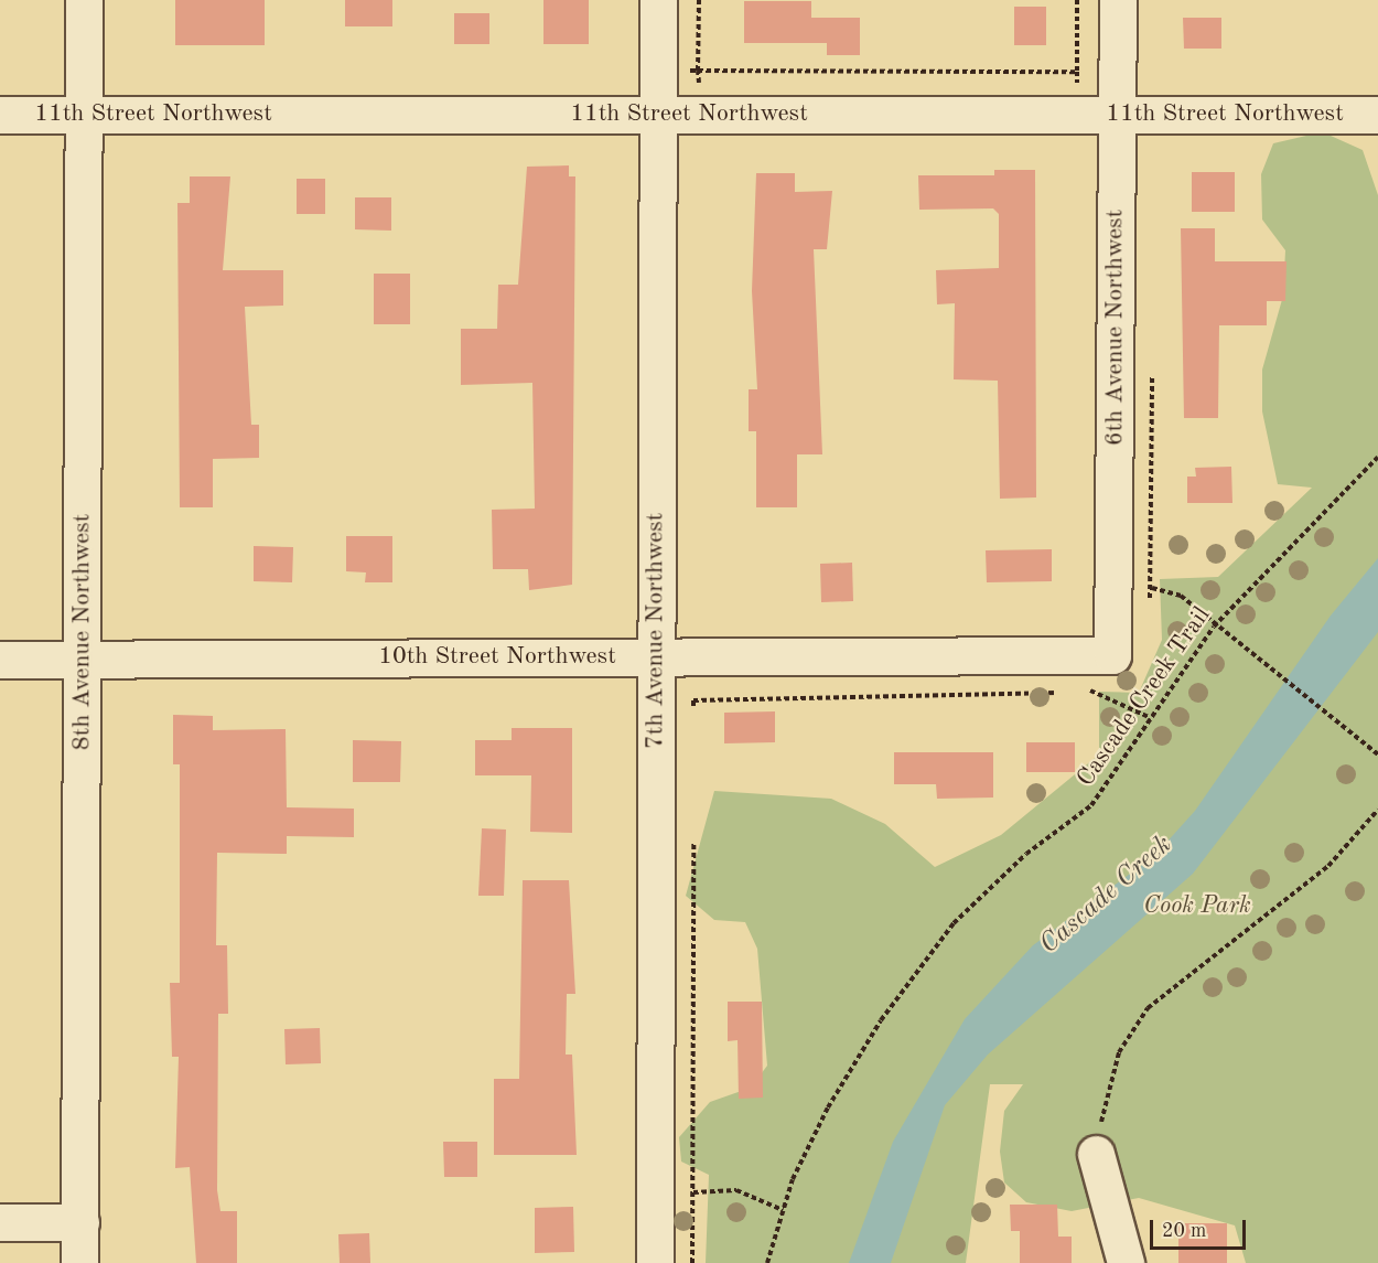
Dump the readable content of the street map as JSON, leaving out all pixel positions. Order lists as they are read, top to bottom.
{
  "streets": {
    "street": [
      "11th Street Northwest",
      "6th Avenue Northwest",
      "7th Avenue Northwest",
      "8th Avenue Northwest",
      "10th Street Northwest"
    ],
    "path": ["Cascade Creek Trail"]
  },
  "crossings": [
    ["11th Street Northwest", "6th Avenue Northwest"],
    ["11th Street Northwest", "7th Avenue Northwest"],
    ["11th Street Northwest", "8th Avenue Northwest"],
    ["6th Avenue Northwest", "10th Street Northwest"],
    ["7th Avenue Northwest", "10th Street Northwest"],
    ["8th Avenue Northwest", "10th Street Northwest"]
  ],
  "water": ["Cascade Creek"],
  "parks": ["Cook Park"],
  "scale_bar": "20 m"
}
